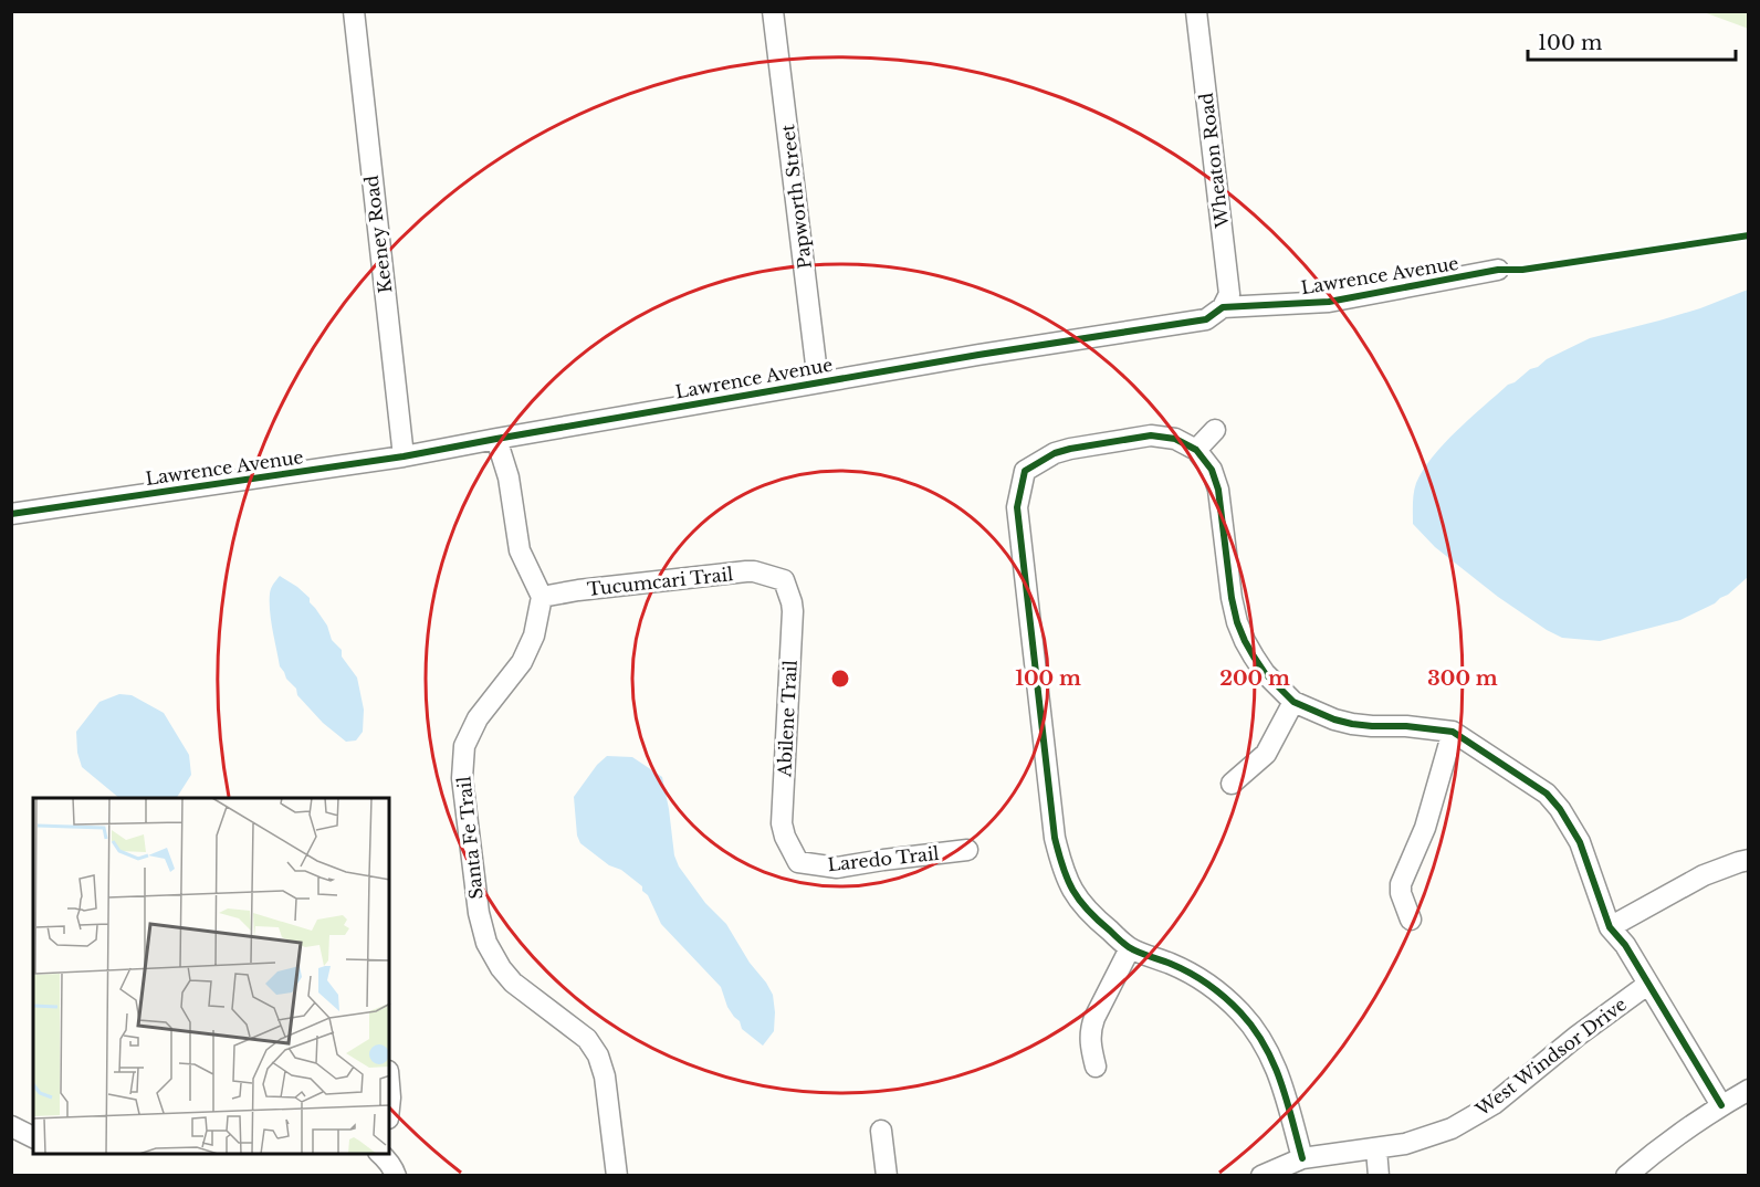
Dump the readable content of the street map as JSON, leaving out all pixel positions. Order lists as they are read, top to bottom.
{
  "streets": {
    "street": [
      "Wheaton Road",
      "Papworth Street",
      "Keeney Road",
      "Lawrence Avenue",
      "Tucumcari Trail",
      "Abilene Trail",
      "Santa Fe Trail",
      "Laredo Trail",
      "West Windsor Drive"
    ]
  },
  "crossings": [
    ["Wheaton Road", "Lawrence Avenue"],
    ["Papworth Street", "Lawrence Avenue"],
    ["Keeney Road", "Lawrence Avenue"],
    ["Tucumcari Trail", "Abilene Trail"],
    ["Tucumcari Trail", "Santa Fe Trail"],
    ["Abilene Trail", "Laredo Trail"]
  ],
  "scale_bar": "100 m",
  "rings": ["100 m", "200 m", "300 m"]
}
